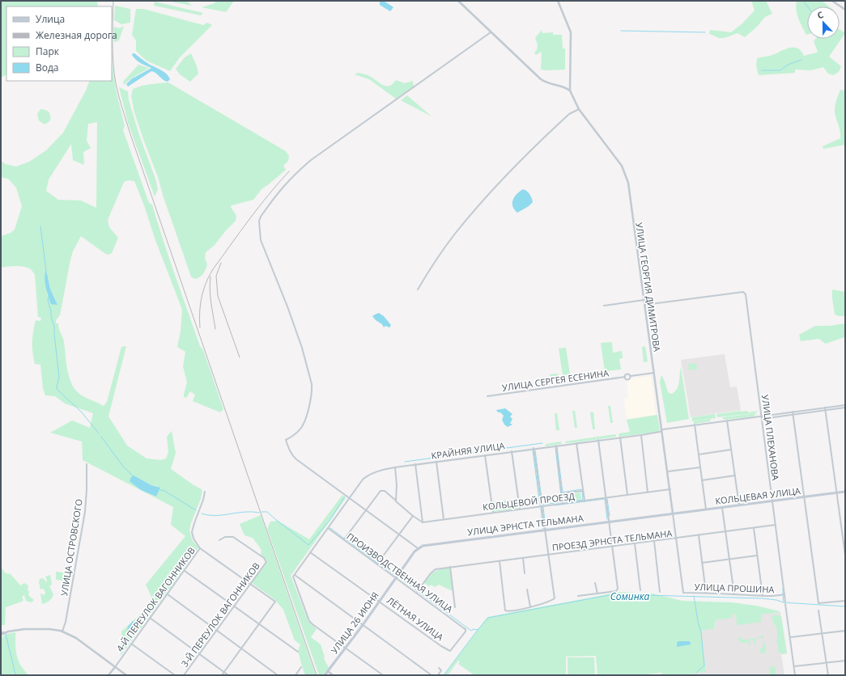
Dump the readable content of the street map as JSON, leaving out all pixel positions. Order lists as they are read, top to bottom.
{
  "streets": {
    "main road": ["КОЛЬЦЕВАЯ УЛИЦА", "УЛИЦА ЭРНСТА ТЕЛЬМАНА", "УЛИЦА 26 ИЮНЯ"],
    "street": [
      "УЛИЦА ГЕОРГИЯ ДИМИТРОВА",
      "УЛИЦА СЕРГЕЯ ЕСЕНИНА",
      "УЛИЦА ПЛЕХАНОВА",
      "КРАЙНЯЯ УЛИЦА",
      "КОЛЬЦЕВОЙ ПРОЕЗД",
      "ПРОЕЗД ЭРНСТА ТЕЛЬМАНА",
      "УЛИЦА ОСТРОВСКОГО",
      "ПРОИЗВОДСТВЕННАЯ УЛИЦА",
      "УЛИЦА ПРОШИНА",
      "4-Й ПЕРЕУЛОК ВАГОННИКОВ",
      "3-Й ПЕРЕУЛОК ВАГОННИКОВ",
      "ЛЁТНАЯ УЛИЦА"
    ]
  },
  "crossings": [
    ["УЛИЦА ГЕОРГИЯ ДИМИТРОВА", "УЛИЦА СЕРГЕЯ ЕСЕНИНА"],
    ["УЛИЦА ГЕОРГИЯ ДИМИТРОВА", "УЛИЦА ПЛЕХАНОВА"],
    ["УЛИЦА ГЕОРГИЯ ДИМИТРОВА", "КРАЙНЯЯ УЛИЦА"],
    ["УЛИЦА ГЕОРГИЯ ДИМИТРОВА", "КОЛЬЦЕВАЯ УЛИЦА"],
    ["УЛИЦА ГЕОРГИЯ ДИМИТРОВА", "КОЛЬЦЕВОЙ ПРОЕЗД"],
    ["УЛИЦА ГЕОРГИЯ ДИМИТРОВА", "УЛИЦА ЭРНСТА ТЕЛЬМАНА"],
    ["УЛИЦА ГЕОРГИЯ ДИМИТРОВА", "ПРОЕЗД ЭРНСТА ТЕЛЬМАНА"],
    ["УЛИЦА ГЕОРГИЯ ДИМИТРОВА", "УЛИЦА ПРОШИНА"],
    ["УЛИЦА ПЛЕХАНОВА", "КРАЙНЯЯ УЛИЦА"],
    ["УЛИЦА ПЛЕХАНОВА", "КОЛЬЦЕВАЯ УЛИЦА"],
    ["УЛИЦА ПЛЕХАНОВА", "ПРОЕЗД ЭРНСТА ТЕЛЬМАНА"],
    ["УЛИЦА ПЛЕХАНОВА", "УЛИЦА ПРОШИНА"],
    ["КРАЙНЯЯ УЛИЦА", "ПРОИЗВОДСТВЕННАЯ УЛИЦА"],
    ["КРАЙНЯЯ УЛИЦА", "ЛЁТНАЯ УЛИЦА"],
    ["КОЛЬЦЕВАЯ УЛИЦА", "УЛИЦА ЭРНСТА ТЕЛЬМАНА"],
    ["ПРОЕЗД ЭРНСТА ТЕЛЬМАНА", "ПРОИЗВОДСТВЕННАЯ УЛИЦА"],
    ["ПРОИЗВОДСТВЕННАЯ УЛИЦА", "ЛЁТНАЯ УЛИЦА"],
    ["ПРОИЗВОДСТВЕННАЯ УЛИЦА", "УЛИЦА 26 ИЮНЯ"],
    ["ЛЁТНАЯ УЛИЦА", "УЛИЦА 26 ИЮНЯ"]
  ],
  "water": ["Соминка"],
  "legend": [
    "Улица",
    "Железная дорога",
    "Парк",
    "Вода"
  ],
  "north": "top"
}
